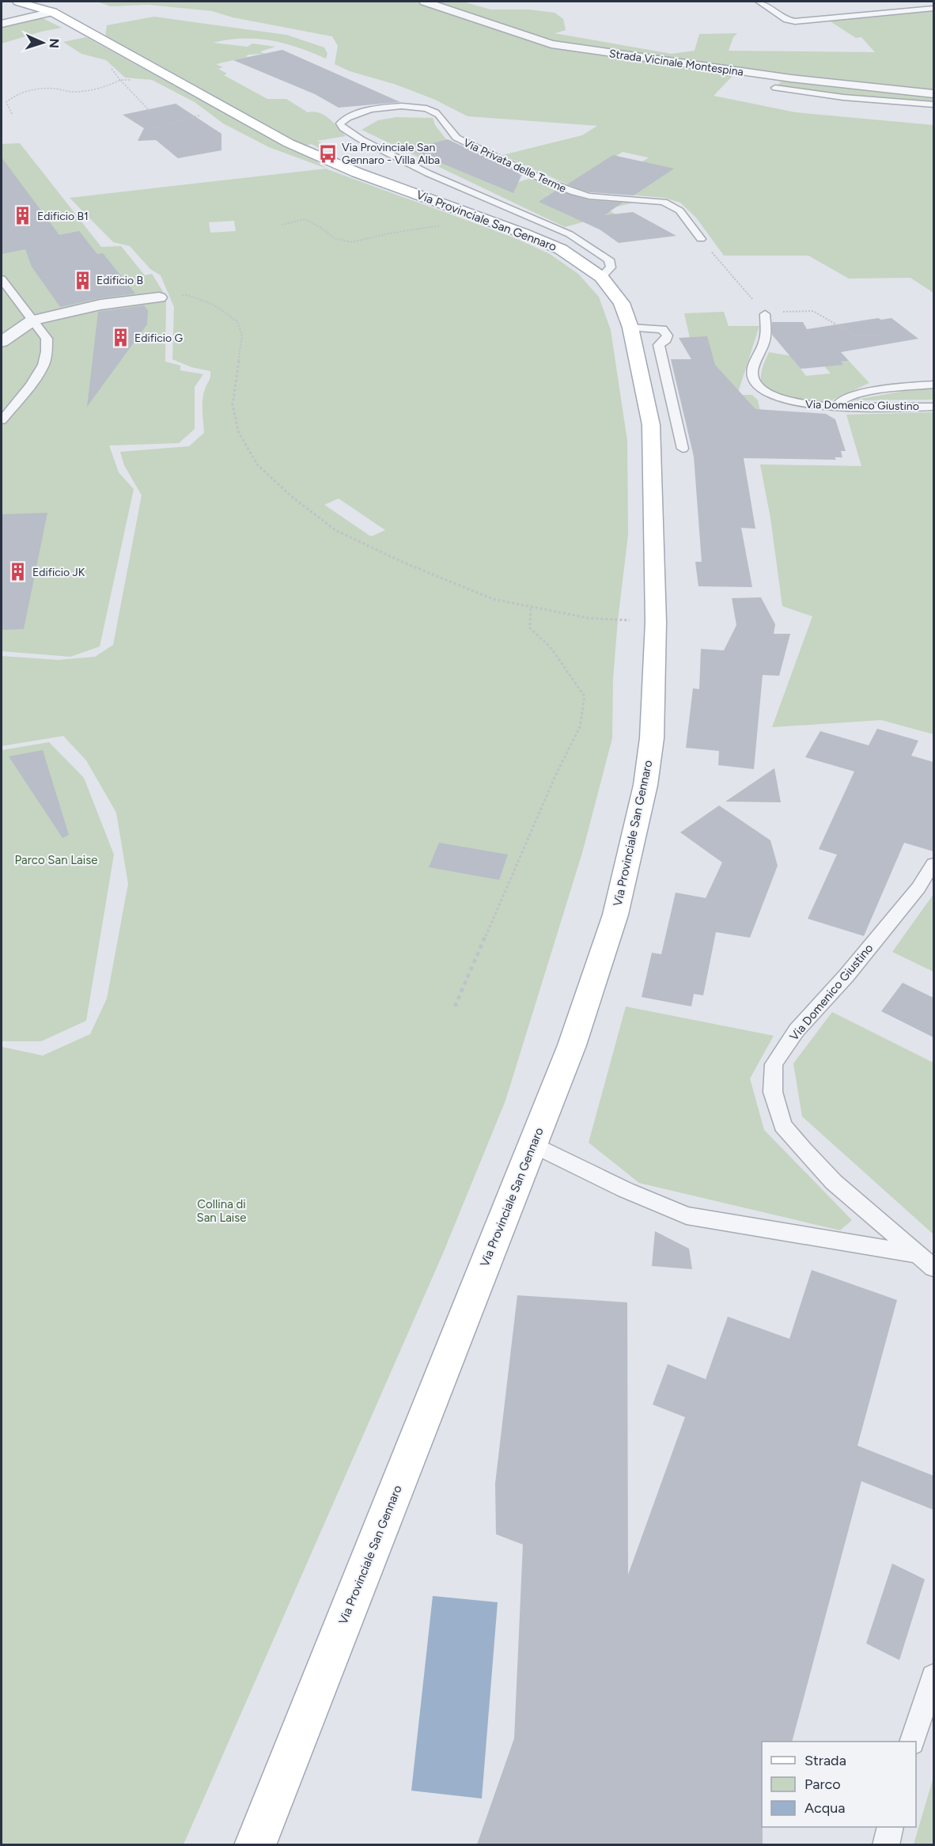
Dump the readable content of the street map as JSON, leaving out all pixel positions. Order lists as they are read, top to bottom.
{
  "streets": {
    "main road": ["Via Provinciale San Gennaro"],
    "street": ["Strada Vicinale Montespina"],
    "lane": ["Via Privata delle Terme", "Via Domenico Giustino"]
  },
  "crossings": [
    ["Via Privata delle Terme", "Via Provinciale San Gennaro"]
  ],
  "parks": ["Parco San Laise", "Collina di San Laise"],
  "places": {
    "bus stop": ["Via Provinciale San Gennaro - Villa Alba"],
    "building": [
      "Edificio B1",
      "Edificio B",
      "Edificio G",
      "Edificio JK"
    ]
  },
  "legend": ["Strada", "Parco", "Acqua"],
  "north": "right"
}
